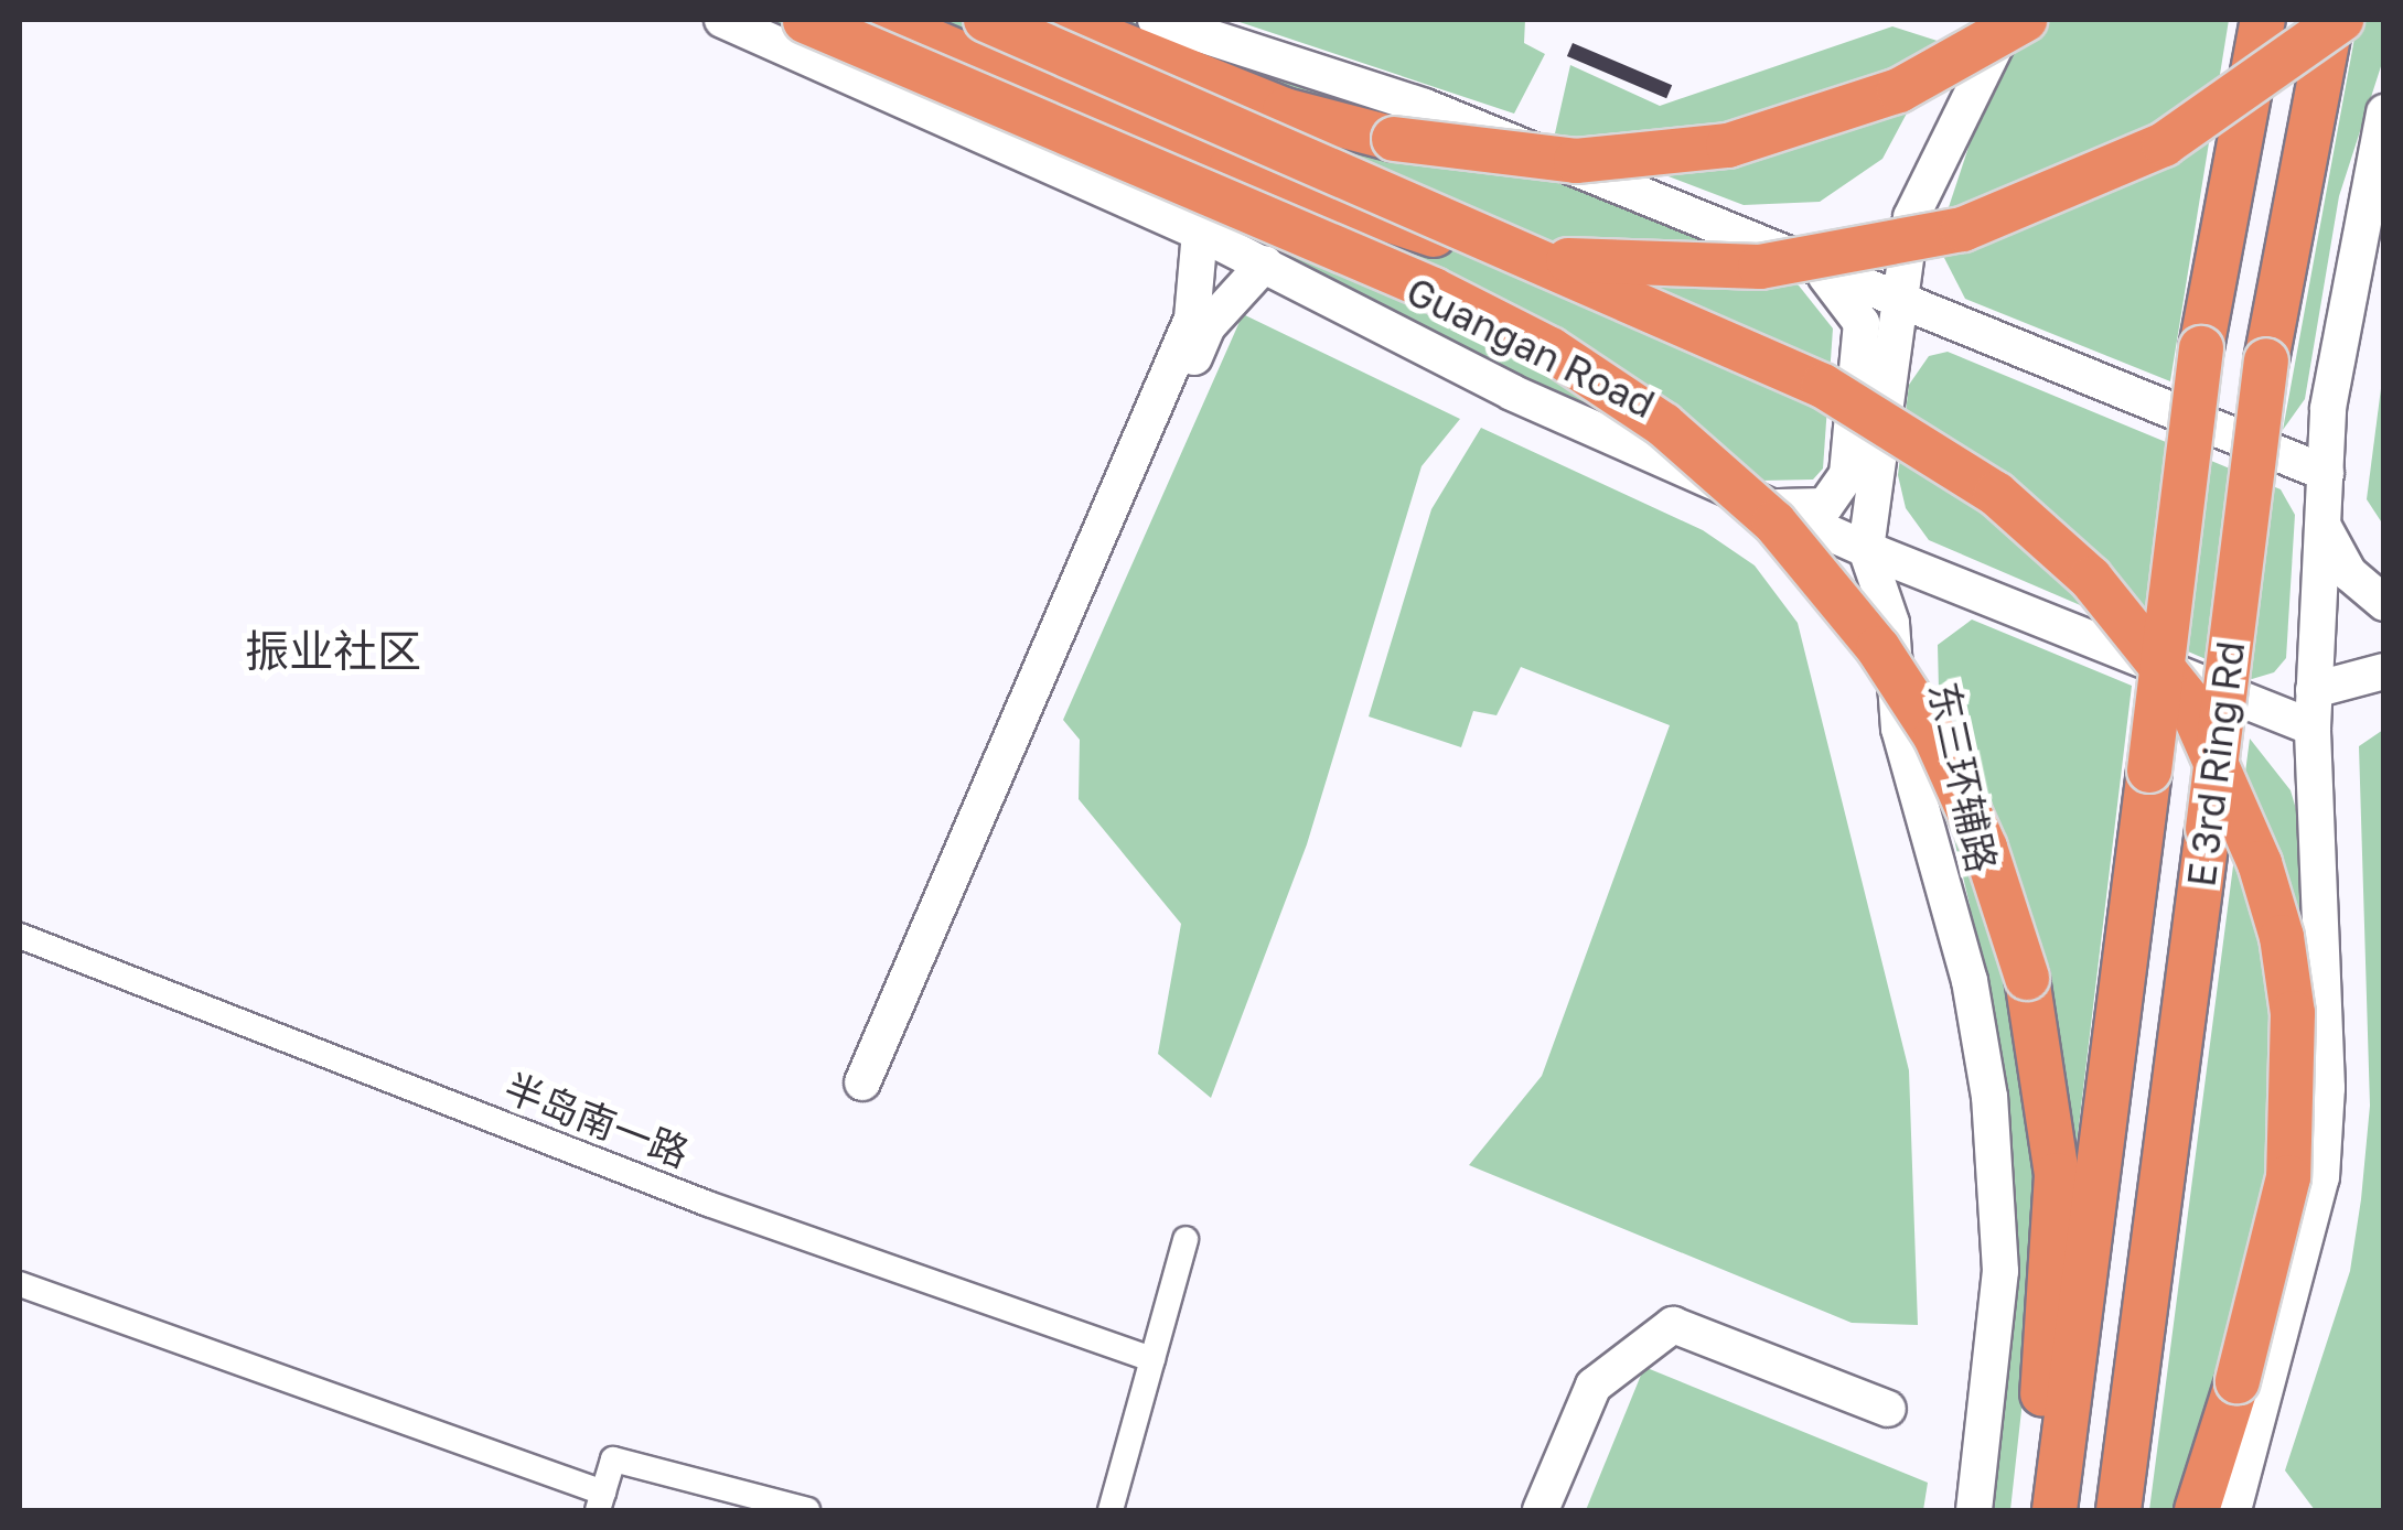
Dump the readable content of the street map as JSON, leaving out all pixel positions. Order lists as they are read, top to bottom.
{
  "streets": {
    "highway": ["E 3rd Ring Rd"],
    "main road": ["Guangan Road", "东三环辅路"],
    "street": ["半岛南一路"]
  },
  "crossings": [
    ["Guangan Road", "东三环辅路"]
  ],
  "districts": ["振业社区"]
}
